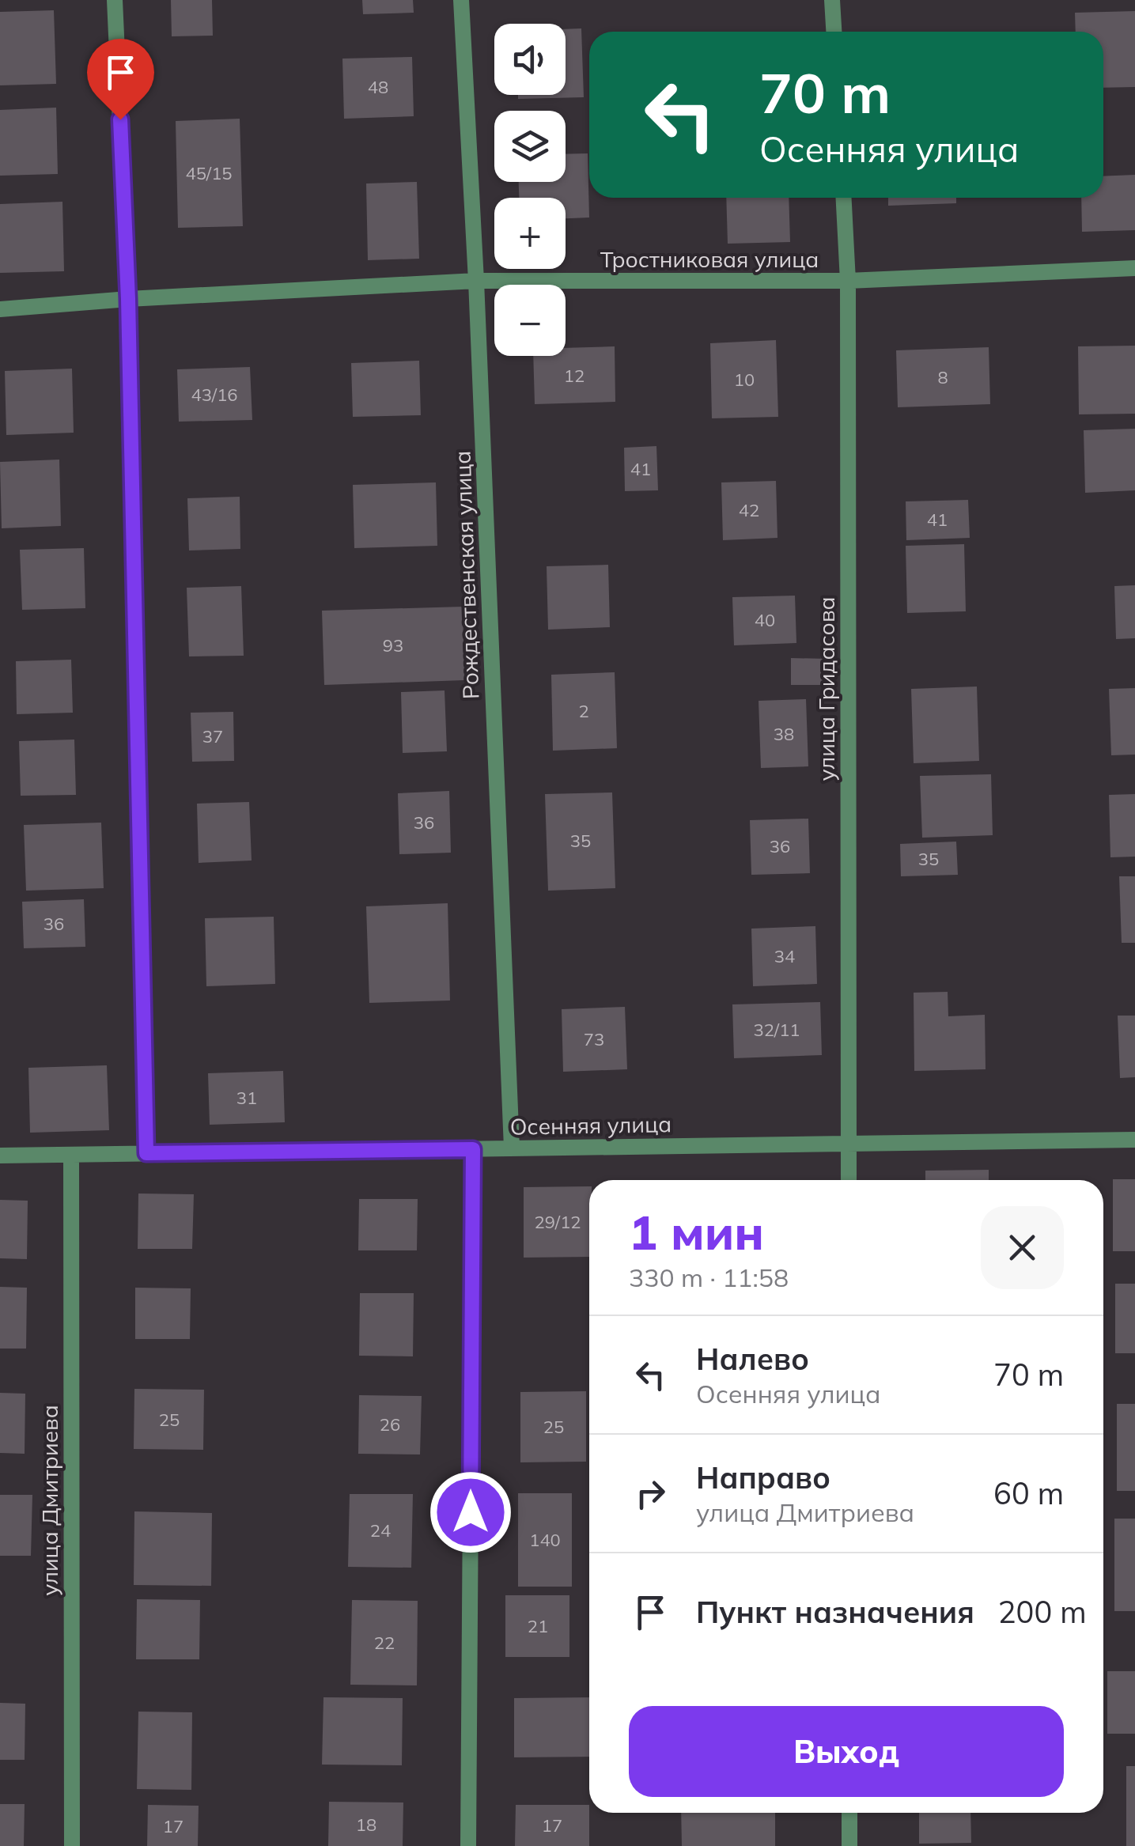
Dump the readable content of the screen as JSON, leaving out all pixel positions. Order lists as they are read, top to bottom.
{
  "streets": {
    "street": [
      "Тростниковая улица",
      "Рождественская улица",
      "улица Гридасова",
      "Осенняя улица",
      "улица Дмитриева"
    ]
  },
  "crossings": [
    ["Тростниковая улица", "Рождественская улица"],
    ["Тростниковая улица", "улица Гридасова"],
    ["Рождественская улица", "Осенняя улица"],
    ["улица Гридасова", "Осенняя улица"],
    ["Осенняя улица", "улица Дмитриева"]
  ],
  "house_numbers": [
    "48",
    "45/15",
    "12",
    "8",
    "10",
    "43/16",
    "41",
    "42",
    "41",
    "40",
    "93",
    "2",
    "38",
    "37",
    "36",
    "35",
    "36",
    "35",
    "36",
    "34",
    "32/11",
    "73",
    "31",
    "29/12",
    "25",
    "26",
    "25",
    "24",
    "140",
    "21",
    "22",
    "18",
    "17",
    "17"
  ],
  "page": {
    "map_buttons": ["+", "−"],
    "turn": ["70 m", "Осенняя улица"],
    "heading": ["1 мин", "330 m · 11:58"],
    "list": [
      {
        "name": "Налево",
        "note": "Осенняя улица",
        "value": "70 m"
      },
      {
        "name": "Направо",
        "note": "улица Дмитриева",
        "value": "60 m"
      },
      {
        "name": "Пункт назначения",
        "value": "200 m"
      }
    ],
    "buttons": "Выход"
  }
}
